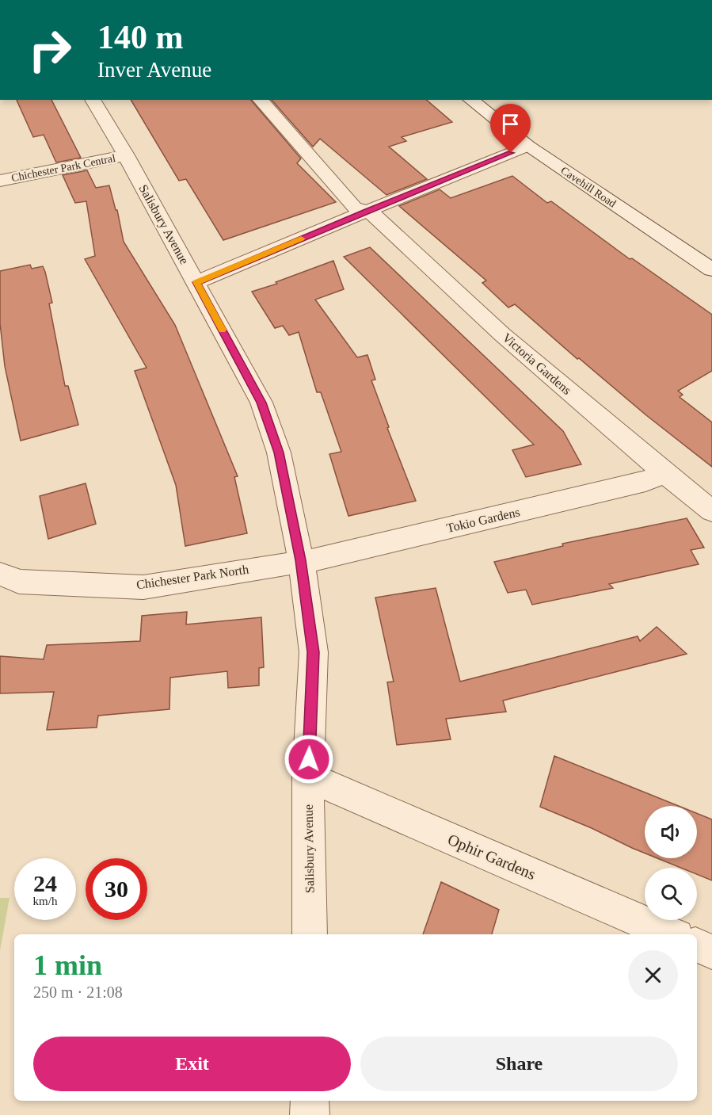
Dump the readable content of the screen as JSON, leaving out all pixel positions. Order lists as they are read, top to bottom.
{
  "streets": {
    "street": [
      "Chichester Park Central",
      "Cavehill Road",
      "Salisbury Avenue",
      "Victoria Gardens",
      "Tokio Gardens",
      "Chichester Park North",
      "Ophir Gardens"
    ]
  },
  "crossings": [
    ["Chichester Park Central", "Salisbury Avenue"],
    ["Salisbury Avenue", "Tokio Gardens"],
    ["Salisbury Avenue", "Chichester Park North"],
    ["Salisbury Avenue", "Ophir Gardens"],
    ["Victoria Gardens", "Tokio Gardens"],
    ["Tokio Gardens", "Chichester Park North"]
  ],
  "page": {
    "turn": ["140 m", "Inver Avenue"],
    "speed": "24 km/h",
    "limit": "30",
    "heading": ["1 min", "250 m · 21:08"],
    "buttons": ["Exit", "Share"]
  }
}
